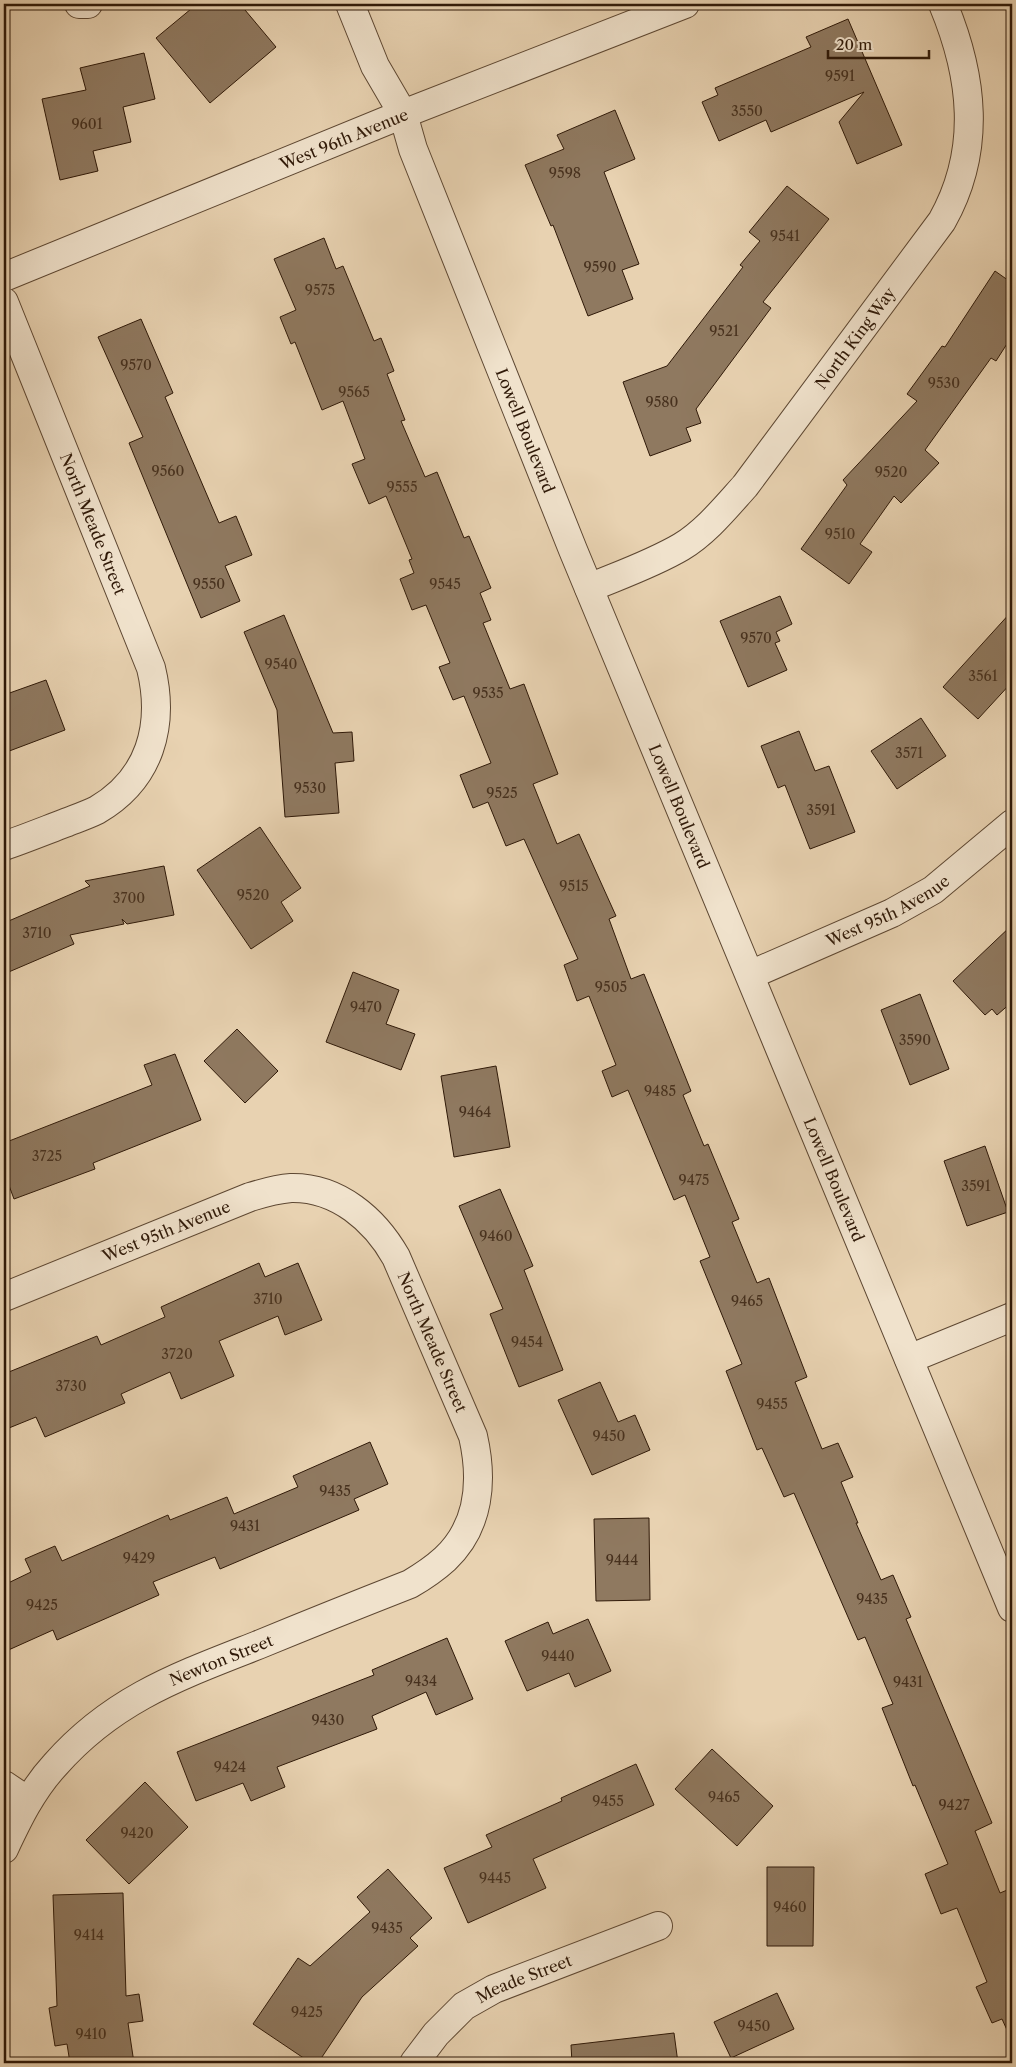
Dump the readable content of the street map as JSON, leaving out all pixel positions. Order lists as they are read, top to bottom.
{
  "streets": {
    "street": [
      "West 96th Avenue",
      "North King Way",
      "Lowell Boulevard",
      "North Meade Street",
      "West 95th Avenue",
      "Newton Street",
      "Meade Street"
    ]
  },
  "crossings": [
    ["West 96th Avenue", "Lowell Boulevard"],
    ["North King Way", "Lowell Boulevard"],
    ["Lowell Boulevard", "West 95th Avenue"],
    ["North Meade Street", "West 95th Avenue"],
    ["North Meade Street", "Newton Street"]
  ],
  "house_numbers": [
    "9591",
    "3550",
    "9601",
    "9598",
    "9541",
    "9590",
    "9575",
    "9521",
    "9570",
    "9530",
    "9565",
    "9580",
    "9560",
    "9520",
    "9555",
    "9510",
    "9550",
    "9545",
    "9570",
    "9540",
    "3561",
    "9535",
    "3571",
    "9530",
    "9525",
    "3591",
    "9515",
    "9520",
    "3700",
    "3710",
    "9505",
    "9470",
    "3590",
    "9485",
    "9464",
    "3725",
    "9475",
    "3591",
    "9460",
    "3710",
    "9465",
    "9454",
    "3720",
    "3730",
    "9455",
    "9450",
    "9435",
    "9431",
    "9429",
    "9444",
    "9435",
    "9425",
    "9440",
    "9434",
    "9431",
    "9430",
    "9424",
    "9465",
    "9455",
    "9427",
    "9420",
    "9445",
    "9460",
    "9435",
    "9414",
    "9425",
    "9450",
    "9410"
  ],
  "scale_bar": "20 m"
}
